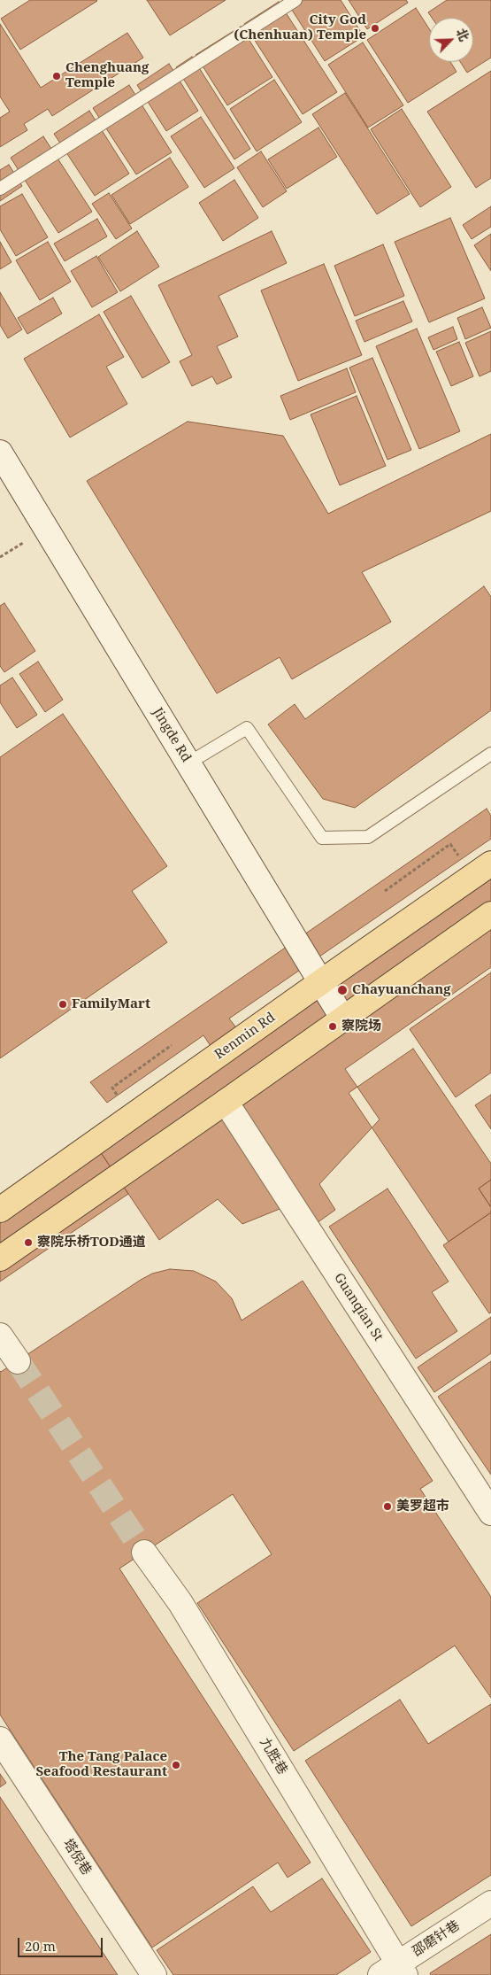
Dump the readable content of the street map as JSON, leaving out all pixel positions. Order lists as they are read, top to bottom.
{
  "streets": {
    "main road": ["Renmin Rd"],
    "street": [
      "Jingde Rd",
      "Guanqian St",
      "九胜巷",
      "塔倪巷",
      "邵磨针巷"
    ]
  },
  "crossings": [
    ["Jingde Rd", "Renmin Rd"],
    ["九胜巷", "邵磨针巷"]
  ],
  "places": [
    "City God (Chenhuan) Temple",
    "Chenghuang Temple",
    "Chayuanchang",
    "FamilyMart",
    "察院场",
    "察院乐桥TOD通道",
    "美罗超市",
    "The Tang Palace Seafood Restaurant"
  ],
  "scale_bar": "20 m",
  "north": "top right"
}
